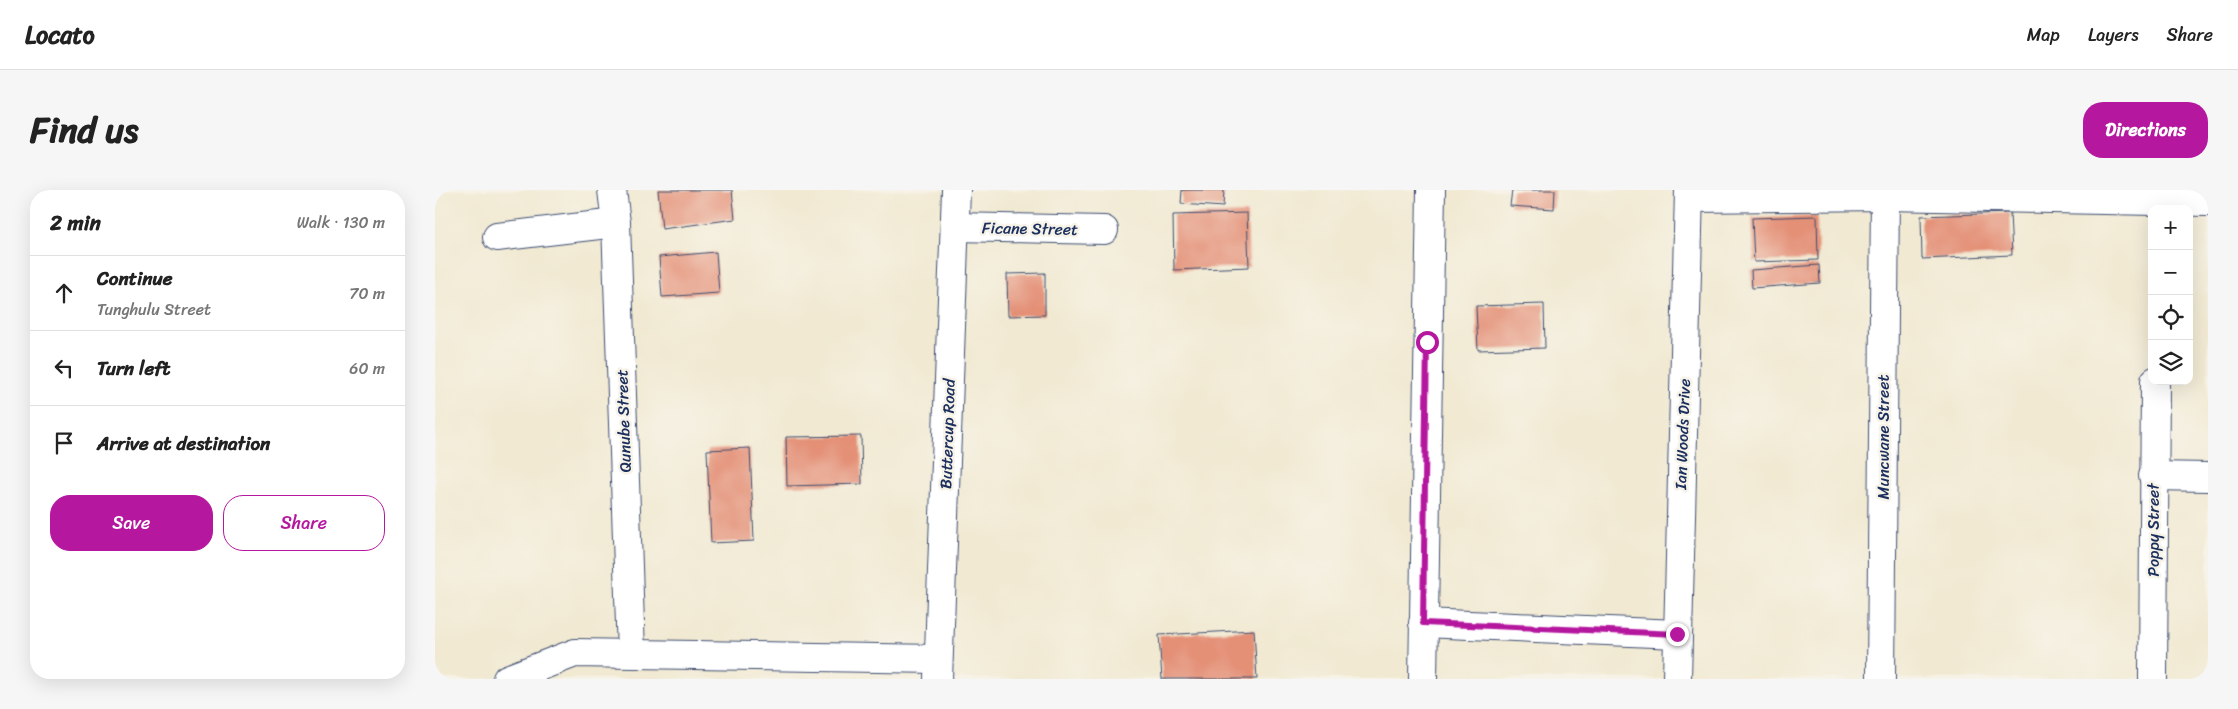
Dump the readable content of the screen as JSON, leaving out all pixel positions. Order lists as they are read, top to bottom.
{
  "streets": {
    "street": [
      "Ficane Street",
      "Qunube Street",
      "Buttercup Road",
      "Ian Woods Drive",
      "Muncwane Street",
      "Poppy Street"
    ]
  },
  "crossings": [
    ["Ficane Street", "Buttercup Road"]
  ],
  "page": {
    "header": "Locato",
    "nav": ["Map", "Layers", "Share"],
    "title": "Find us",
    "buttons": [
      "Directions",
      ["Save", "Share"]
    ],
    "heading": ["2 min", "Walk · 130 m"],
    "map_buttons": ["+", "−"],
    "list": [
      ["Continue", "Tunghulu Street", "70 m"],
      ["Turn left", "60 m"],
      "Arrive at destination"
    ]
  }
}
